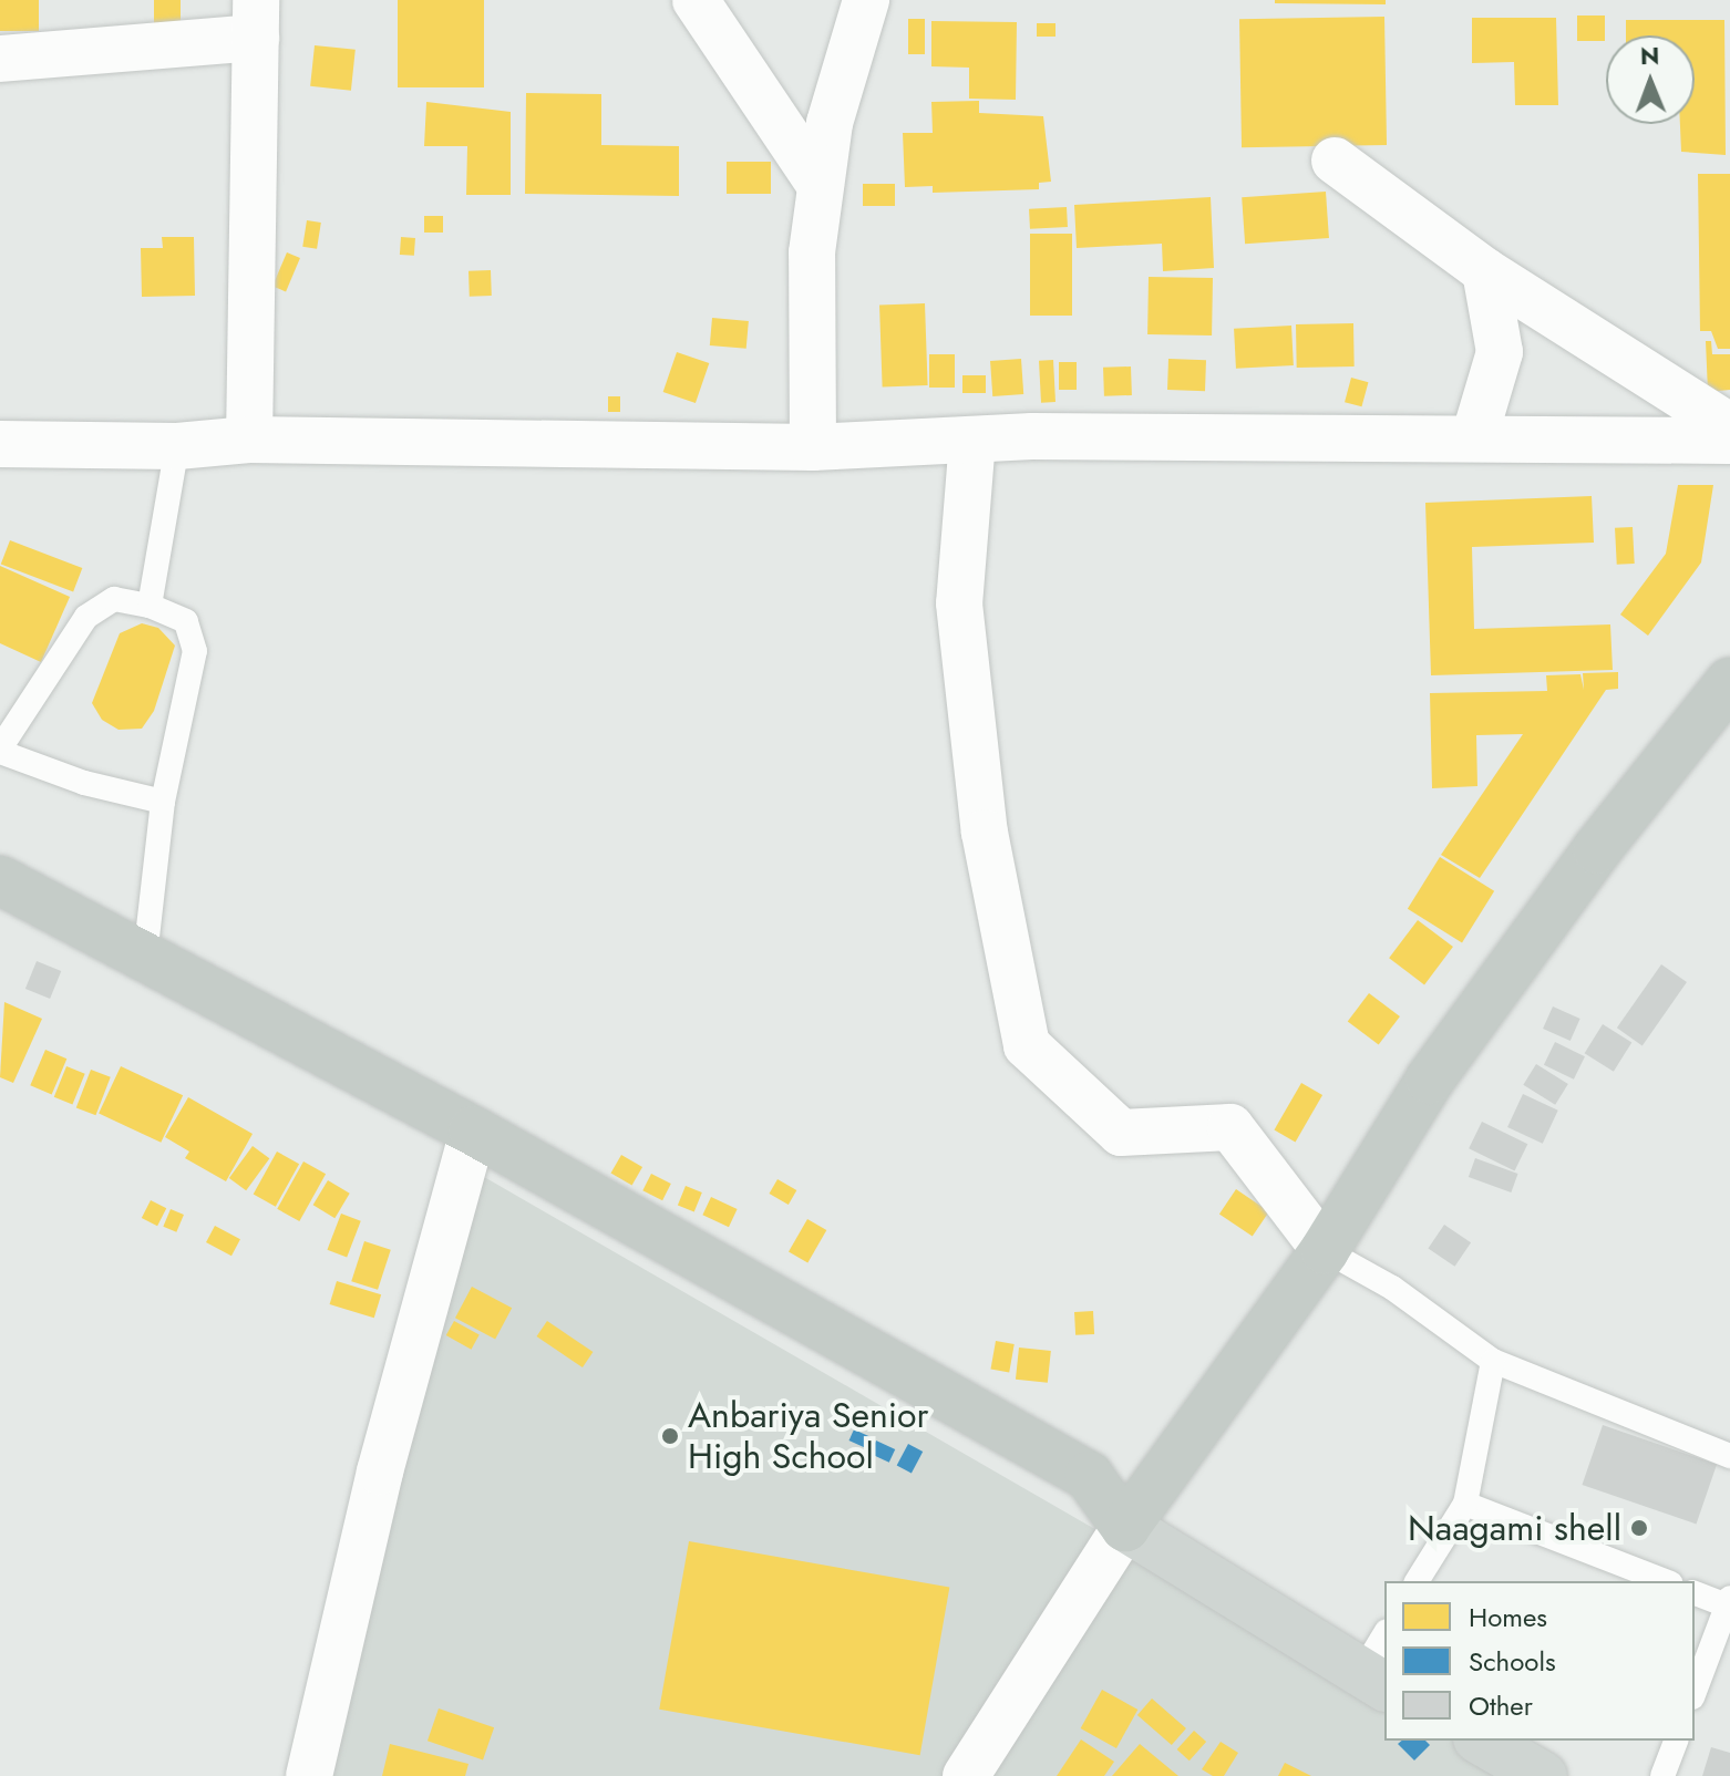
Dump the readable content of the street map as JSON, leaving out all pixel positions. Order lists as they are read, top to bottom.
{
  "places": ["Anbariya Senior High School", "Naagami shell"],
  "legend": ["Homes", "Schools", "Other"],
  "north": "top"
}
